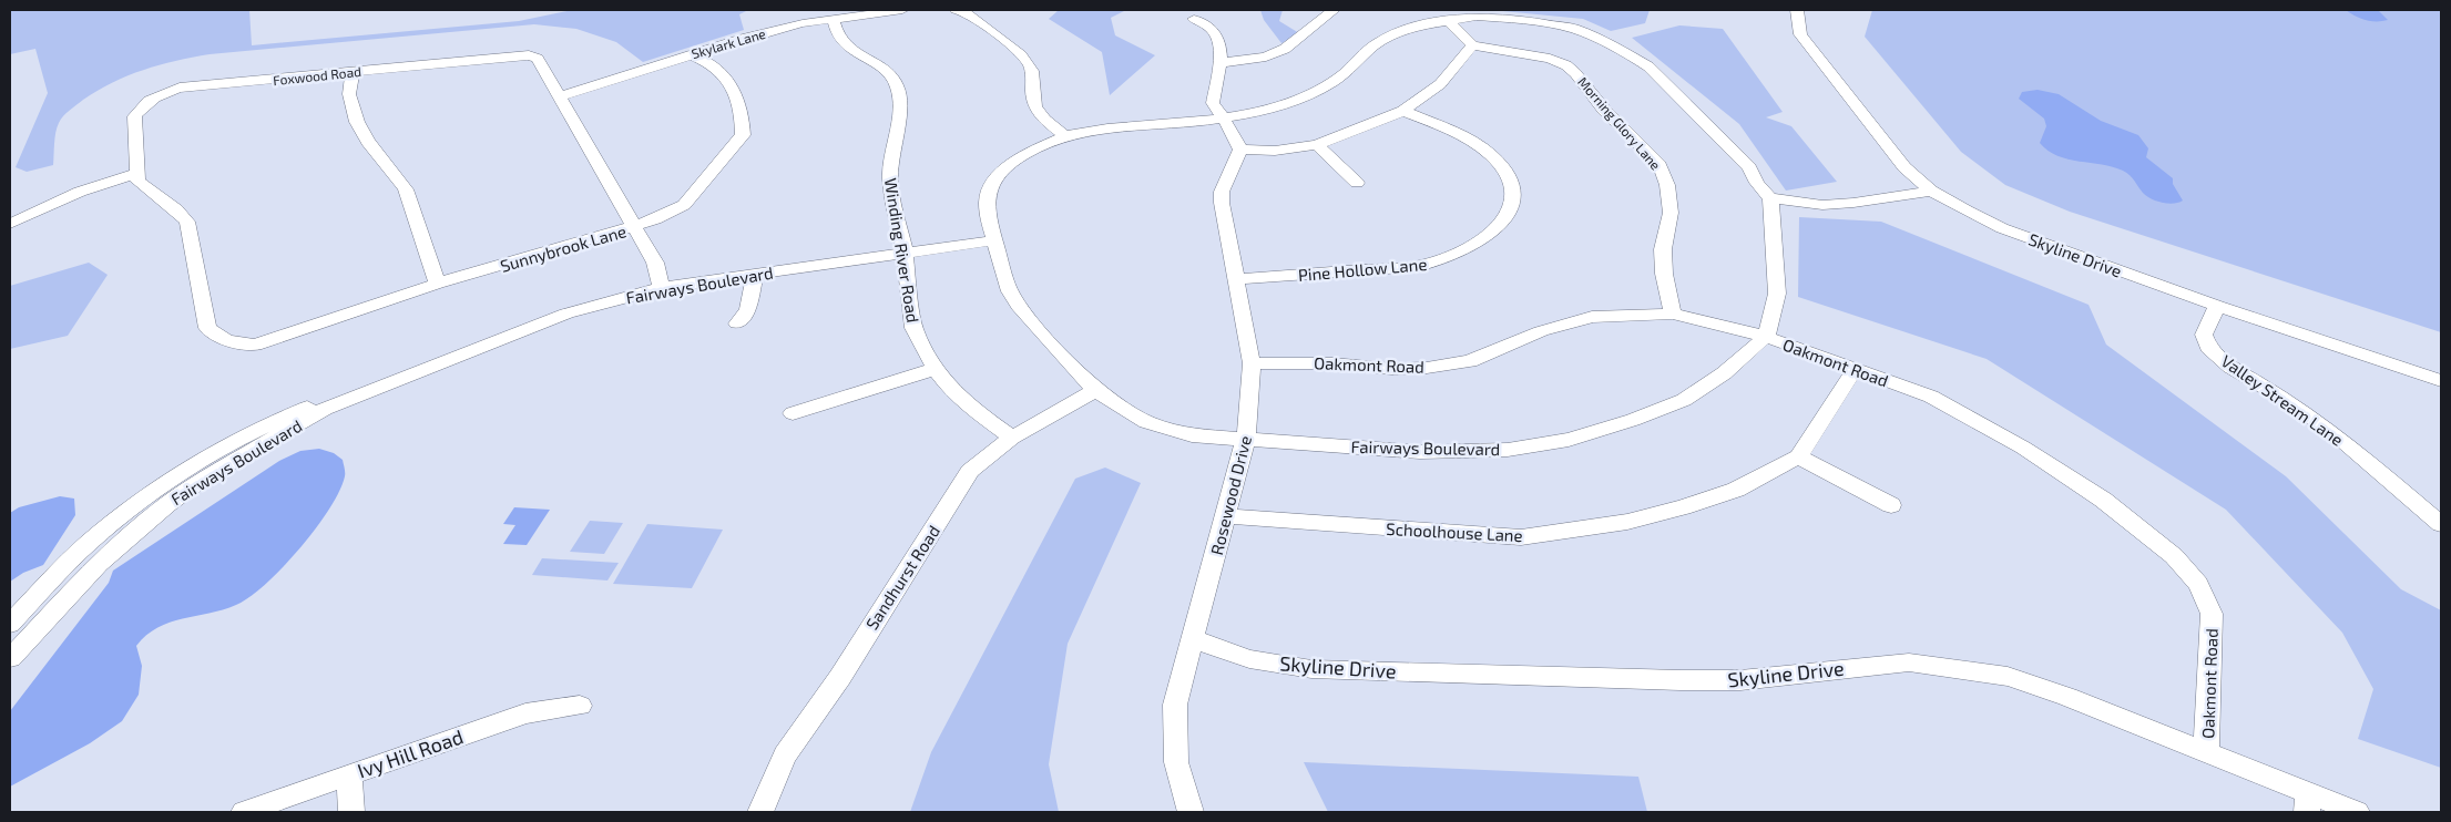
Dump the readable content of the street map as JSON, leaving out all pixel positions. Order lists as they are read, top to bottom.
{
  "streets": {
    "street": [
      "Skylark Lane",
      "Foxwood Road",
      "Morning Glory Lane",
      "Sunnybrook Lane",
      "Winding River Road",
      "Skyline Drive",
      "Pine Hollow Lane",
      "Fairways Boulevard",
      "Oakmont Road",
      "Valley Stream Lane",
      "Rosewood Drive",
      "Schoolhouse Lane",
      "Sandhurst Road",
      "Ivy Hill Road"
    ]
  },
  "crossings": [
    ["Skylark Lane", "Foxwood Road"],
    ["Skylark Lane", "Sunnybrook Lane"],
    ["Skylark Lane", "Winding River Road"],
    ["Foxwood Road", "Sunnybrook Lane"],
    ["Foxwood Road", "Fairways Boulevard"],
    ["Morning Glory Lane", "Oakmont Road"],
    ["Winding River Road", "Fairways Boulevard"],
    ["Winding River Road", "Sandhurst Road"],
    ["Skyline Drive", "Oakmont Road"],
    ["Skyline Drive", "Valley Stream Lane"],
    ["Skyline Drive", "Rosewood Drive"],
    ["Pine Hollow Lane", "Rosewood Drive"],
    ["Fairways Boulevard", "Oakmont Road"],
    ["Fairways Boulevard", "Rosewood Drive"],
    ["Fairways Boulevard", "Sandhurst Road"],
    ["Oakmont Road", "Rosewood Drive"],
    ["Oakmont Road", "Schoolhouse Lane"],
    ["Rosewood Drive", "Schoolhouse Lane"]
  ]
}
